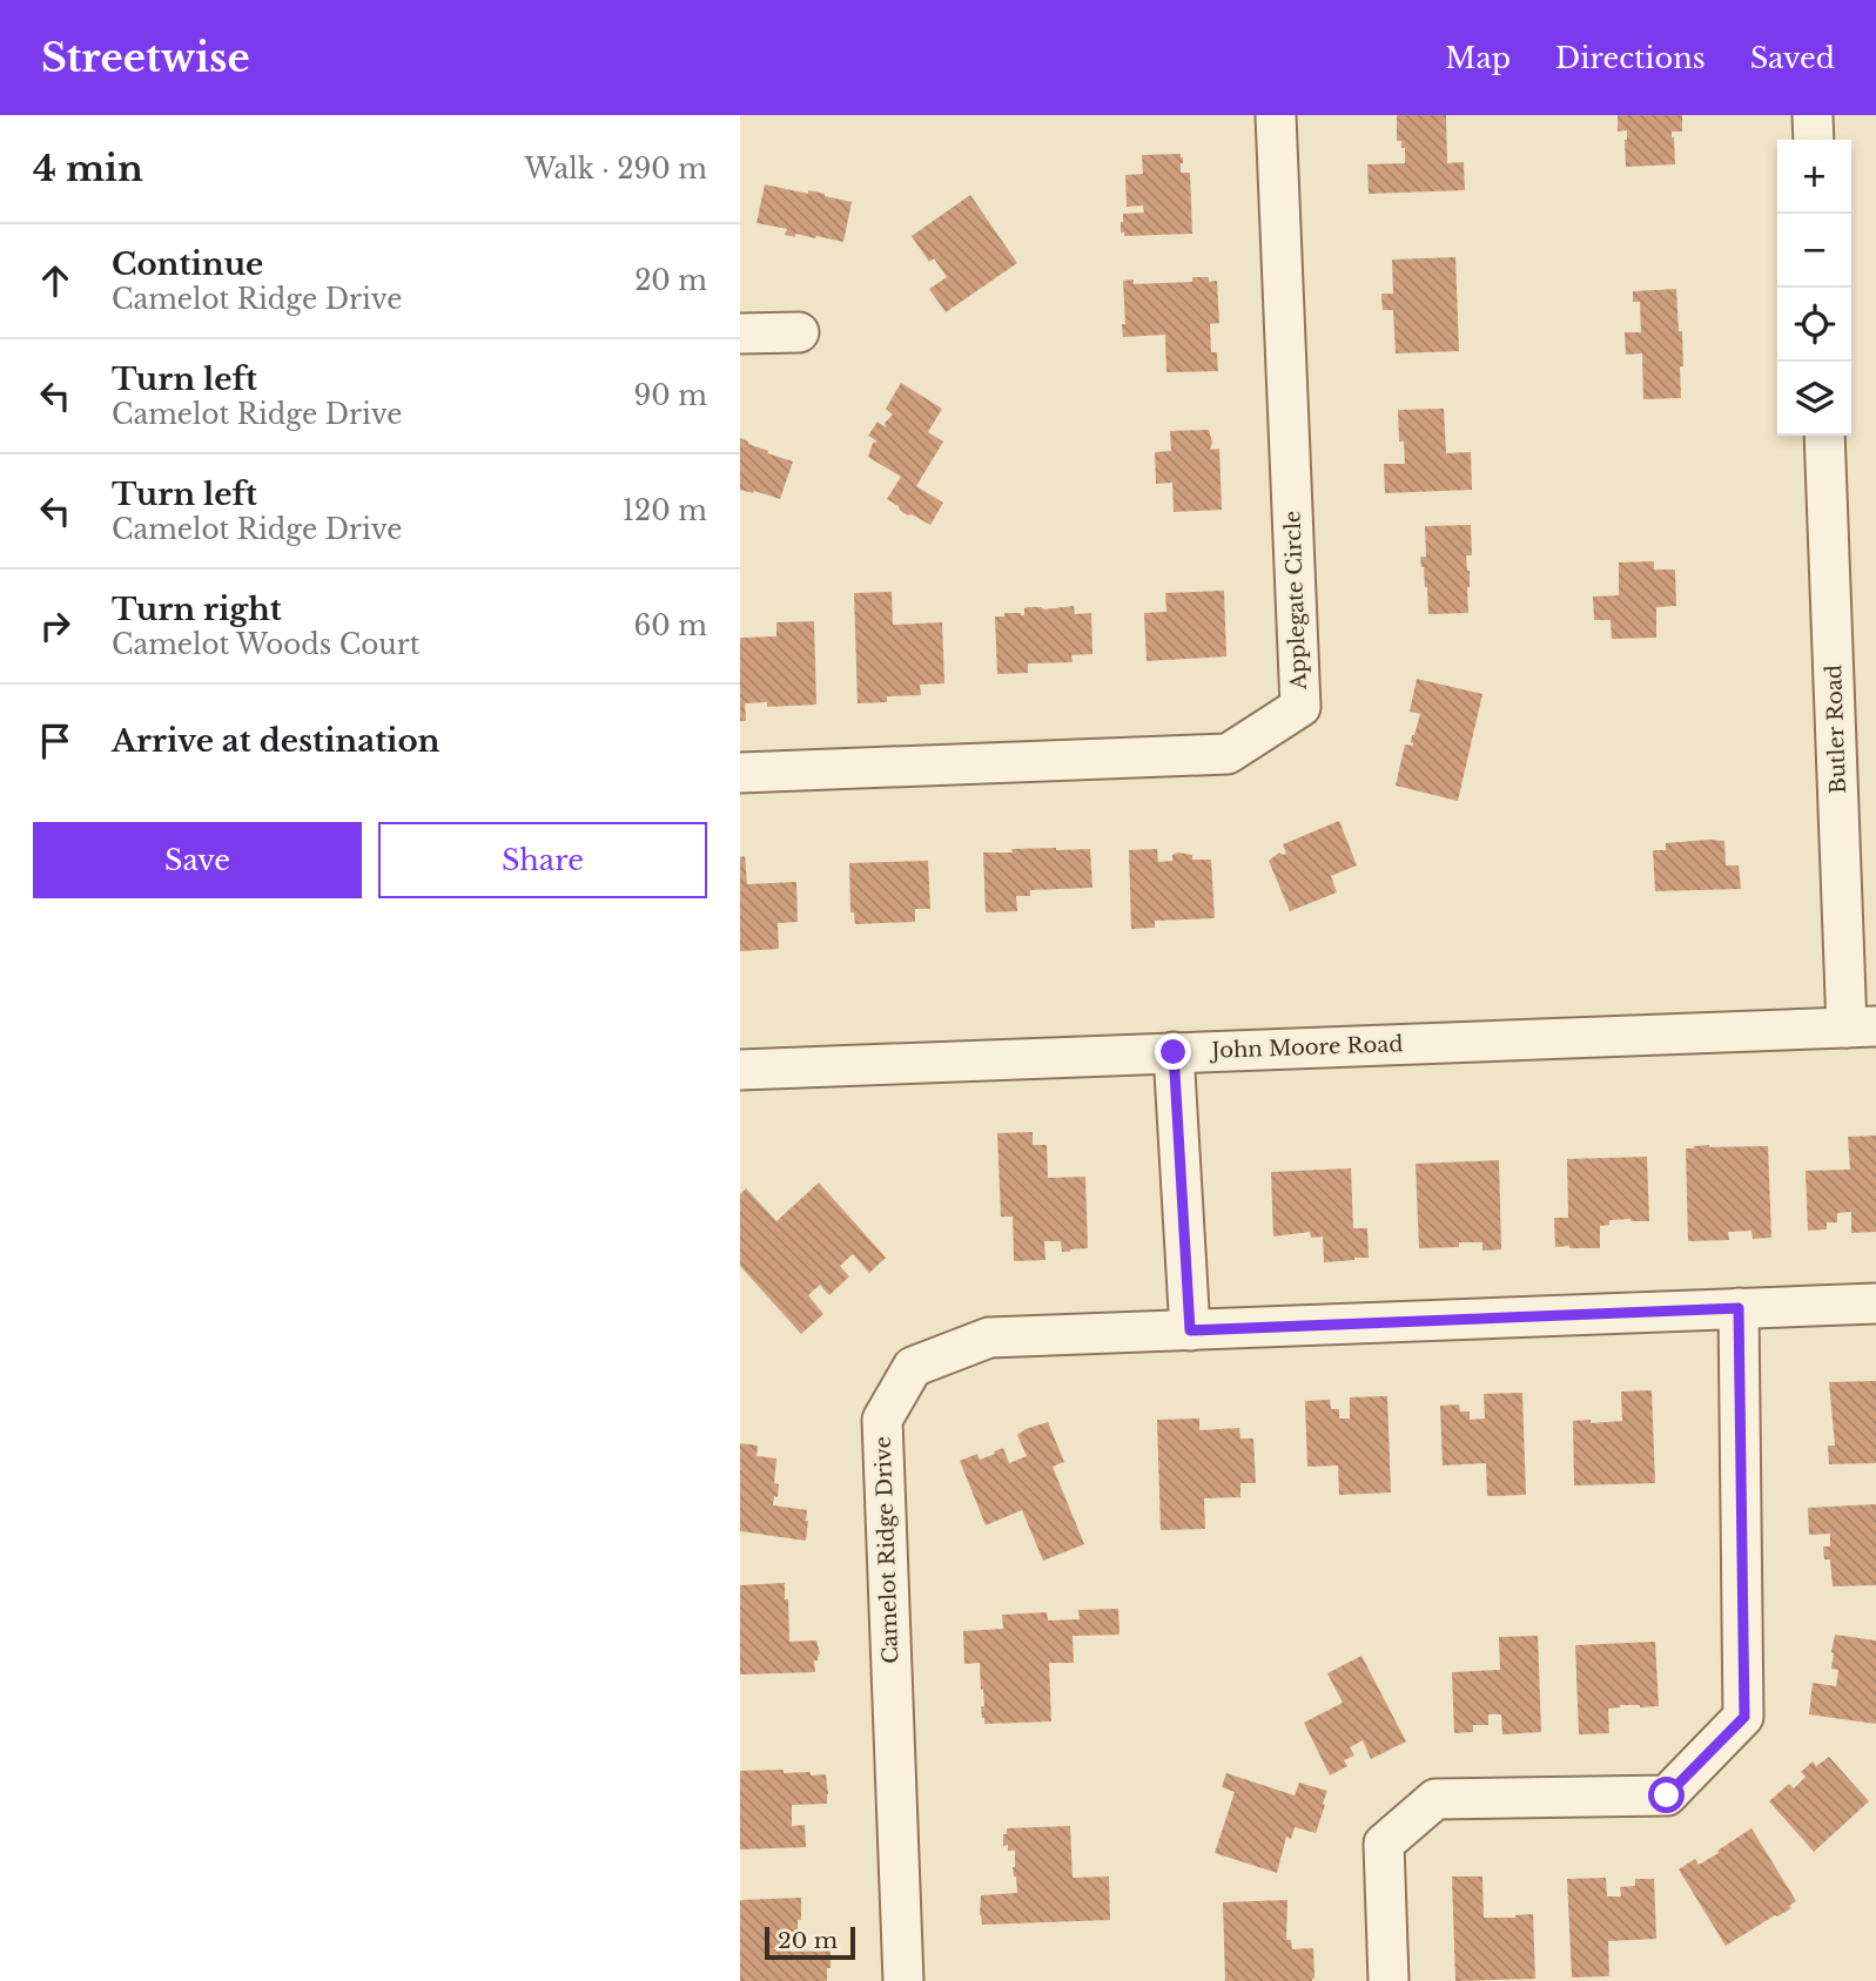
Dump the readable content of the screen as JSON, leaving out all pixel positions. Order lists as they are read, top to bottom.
{
  "streets": {
    "street": [
      "Applegate Circle",
      "Butler Road",
      "John Moore Road",
      "Camelot Ridge Drive"
    ]
  },
  "crossings": [
    ["Butler Road", "John Moore Road"]
  ],
  "scale_bar": "20 m",
  "page": {
    "header": "Streetwise",
    "nav": ["Map", "Directions", "Saved"],
    "heading": ["4 min", "Walk · 290 m"],
    "map_buttons": ["+", "−"],
    "list": [
      ["Continue", "Camelot Ridge Drive", "20 m"],
      ["Turn left", "Camelot Ridge Drive", "90 m"],
      ["Turn left", "Camelot Ridge Drive", "120 m"],
      ["Turn right", "Camelot Woods Court", "60 m"],
      "Arrive at destination"
    ],
    "buttons": ["Save", "Share"],
    "scale": "20 m"
  }
}
